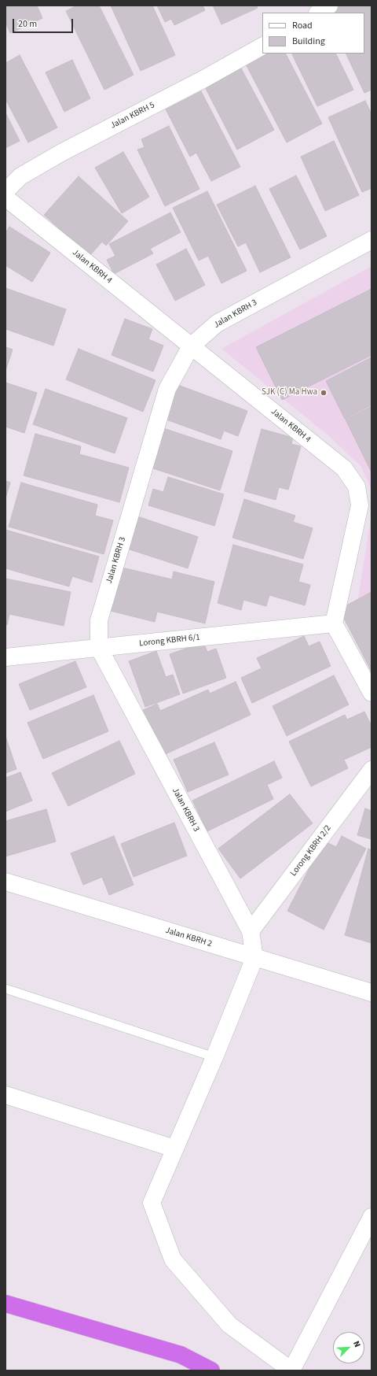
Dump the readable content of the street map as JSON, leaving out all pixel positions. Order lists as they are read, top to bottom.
{
  "streets": {
    "street": [
      "Jalan KBRH 5",
      "Jalan KBRH 4",
      "Jalan KBRH 3",
      "Lorong KBRH 6/1",
      "Lorong KBRH 2/2",
      "Jalan KBRH 2"
    ]
  },
  "crossings": [
    ["Jalan KBRH 4", "Jalan KBRH 3"],
    ["Jalan KBRH 4", "Lorong KBRH 6/1"],
    ["Jalan KBRH 3", "Lorong KBRH 6/1"],
    ["Jalan KBRH 3", "Lorong KBRH 2/2"],
    ["Jalan KBRH 3", "Jalan KBRH 2"]
  ],
  "places": ["SJK (C) Ma Hwa"],
  "legend": ["Road", "Building"],
  "scale_bar": "20 m",
  "north": "top right"
}
